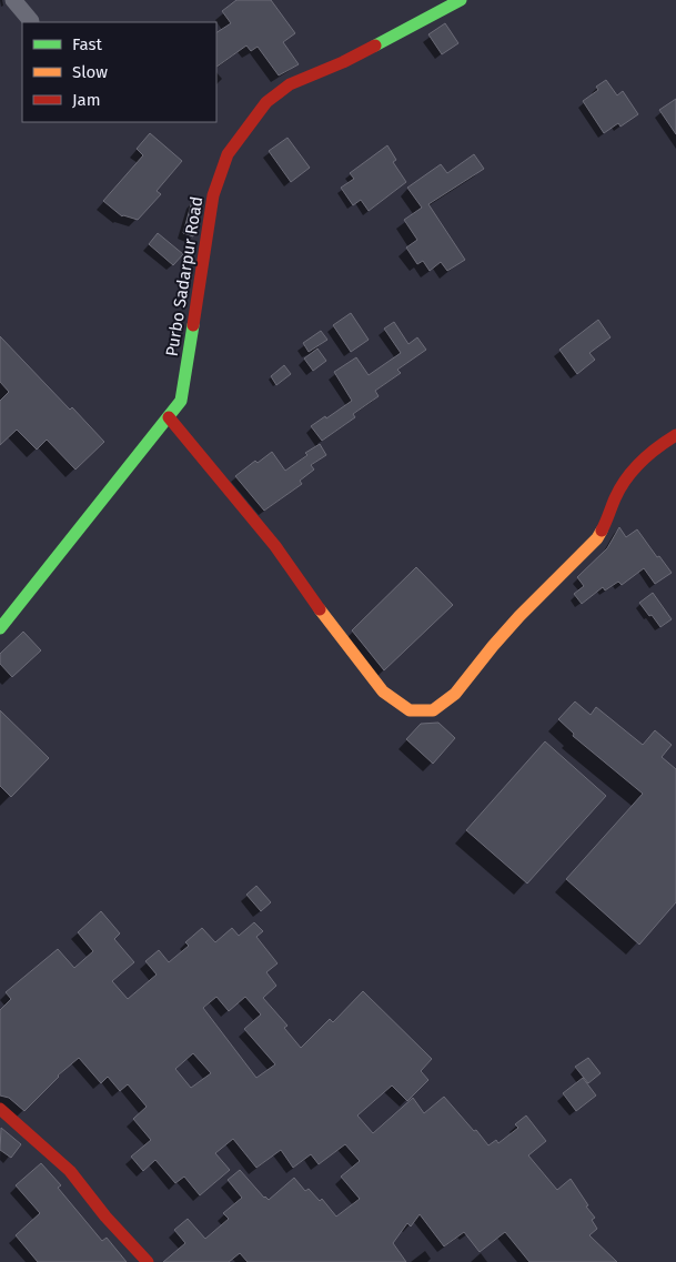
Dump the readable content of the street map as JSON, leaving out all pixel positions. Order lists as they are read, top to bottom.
{
  "streets": {
    "street": ["Purbo Sadarpur Road"]
  },
  "legend": ["Fast", "Slow", "Jam"]
}
